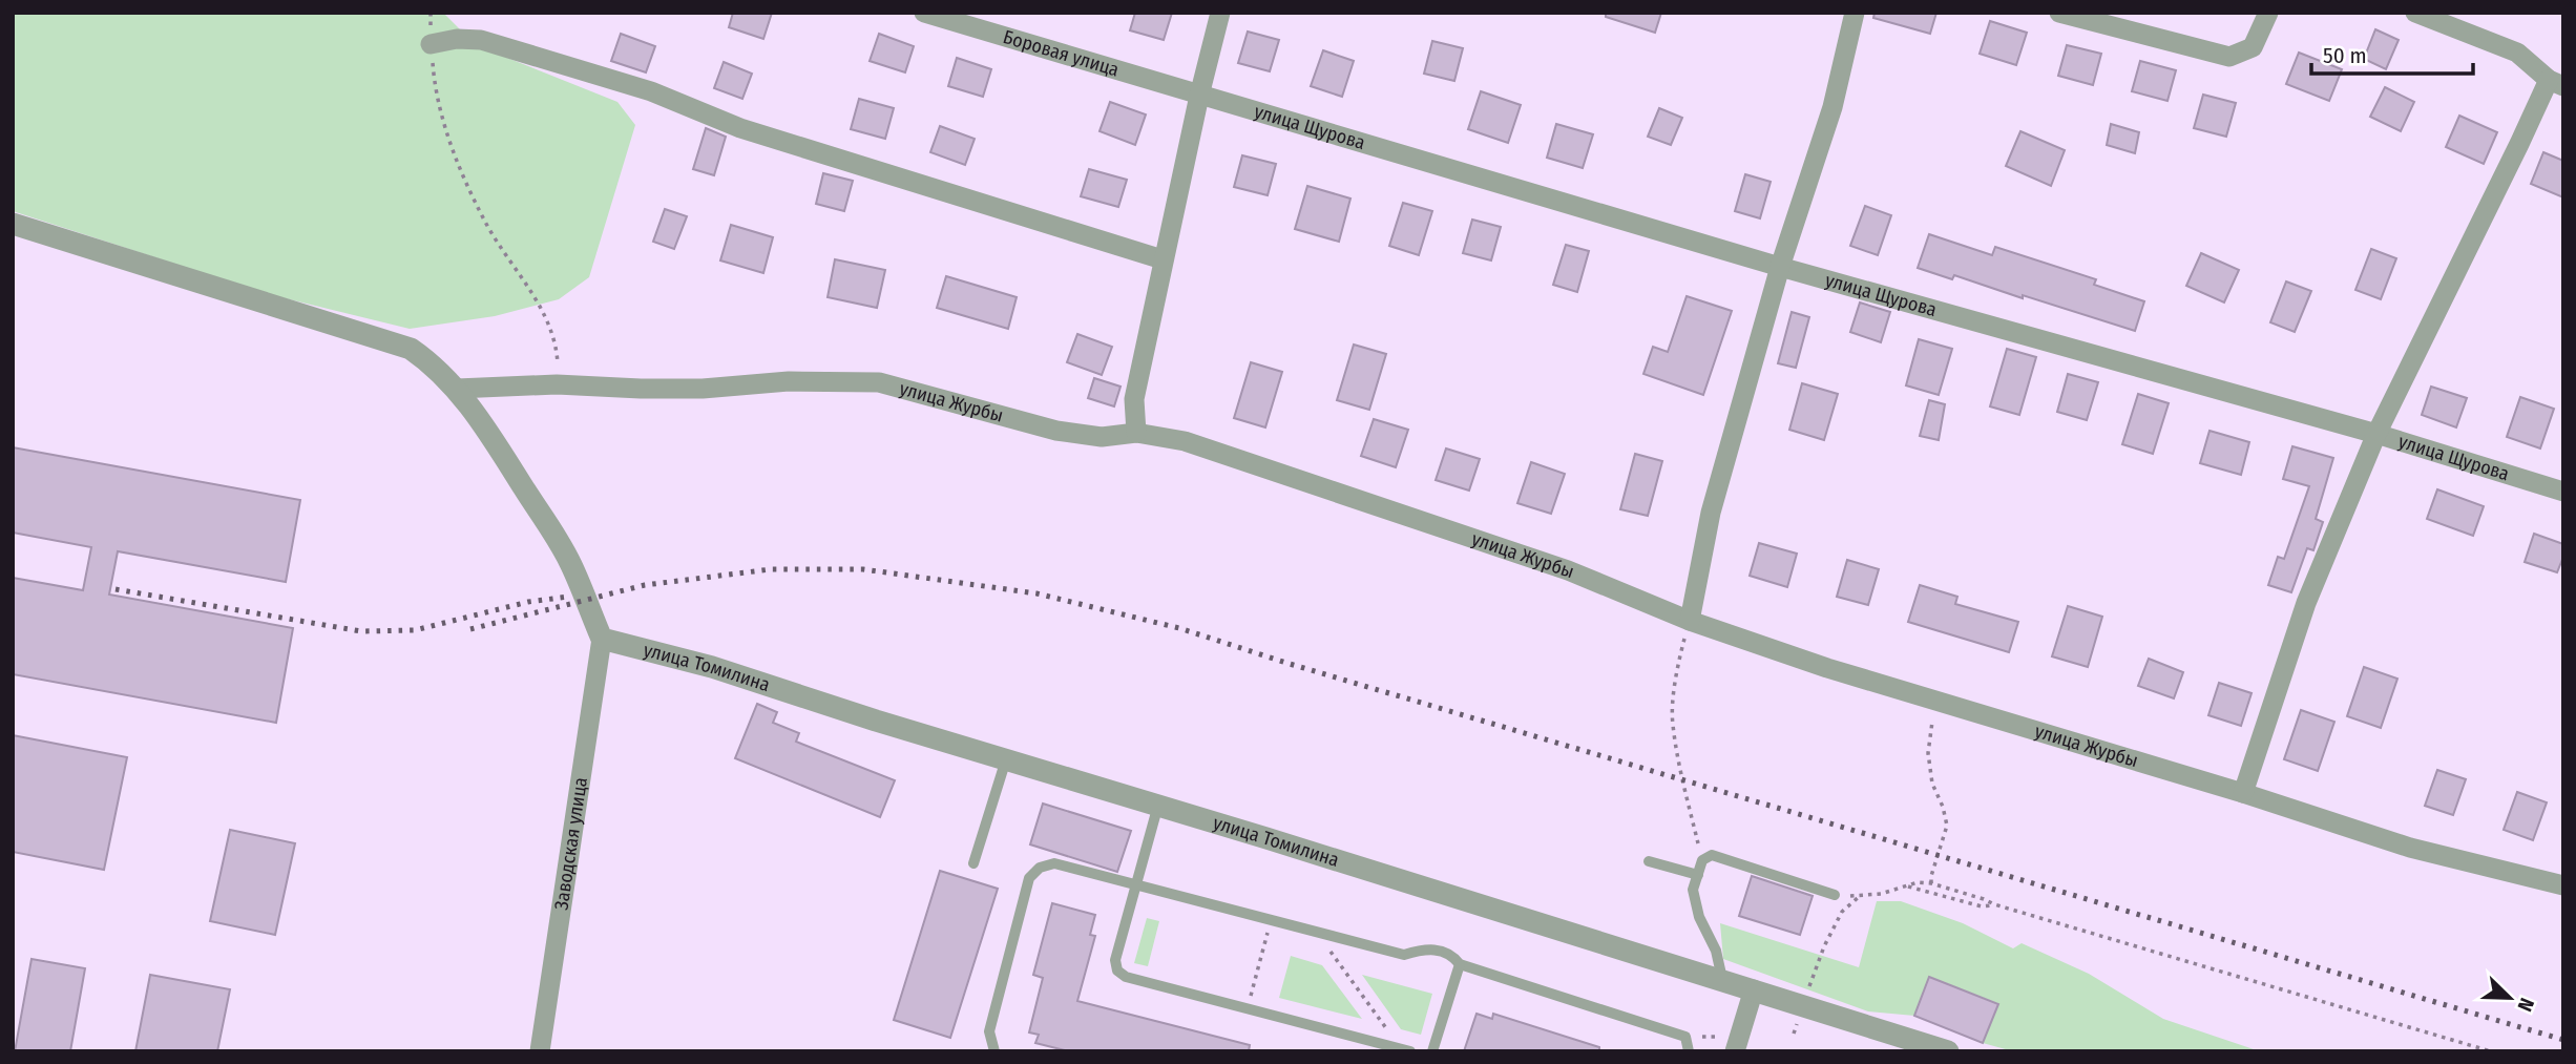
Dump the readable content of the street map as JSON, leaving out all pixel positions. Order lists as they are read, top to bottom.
{
  "streets": {
    "street": [
      "Боровая улица",
      "улица Щурова",
      "улица Журбы",
      "улица Томилина",
      "Заводская улица"
    ]
  },
  "crossings": [
    ["Боровая улица", "улица Щурова"],
    ["улица Томилина", "Заводская улица"]
  ],
  "scale_bar": "50 m",
  "north": "bottom right"
}
